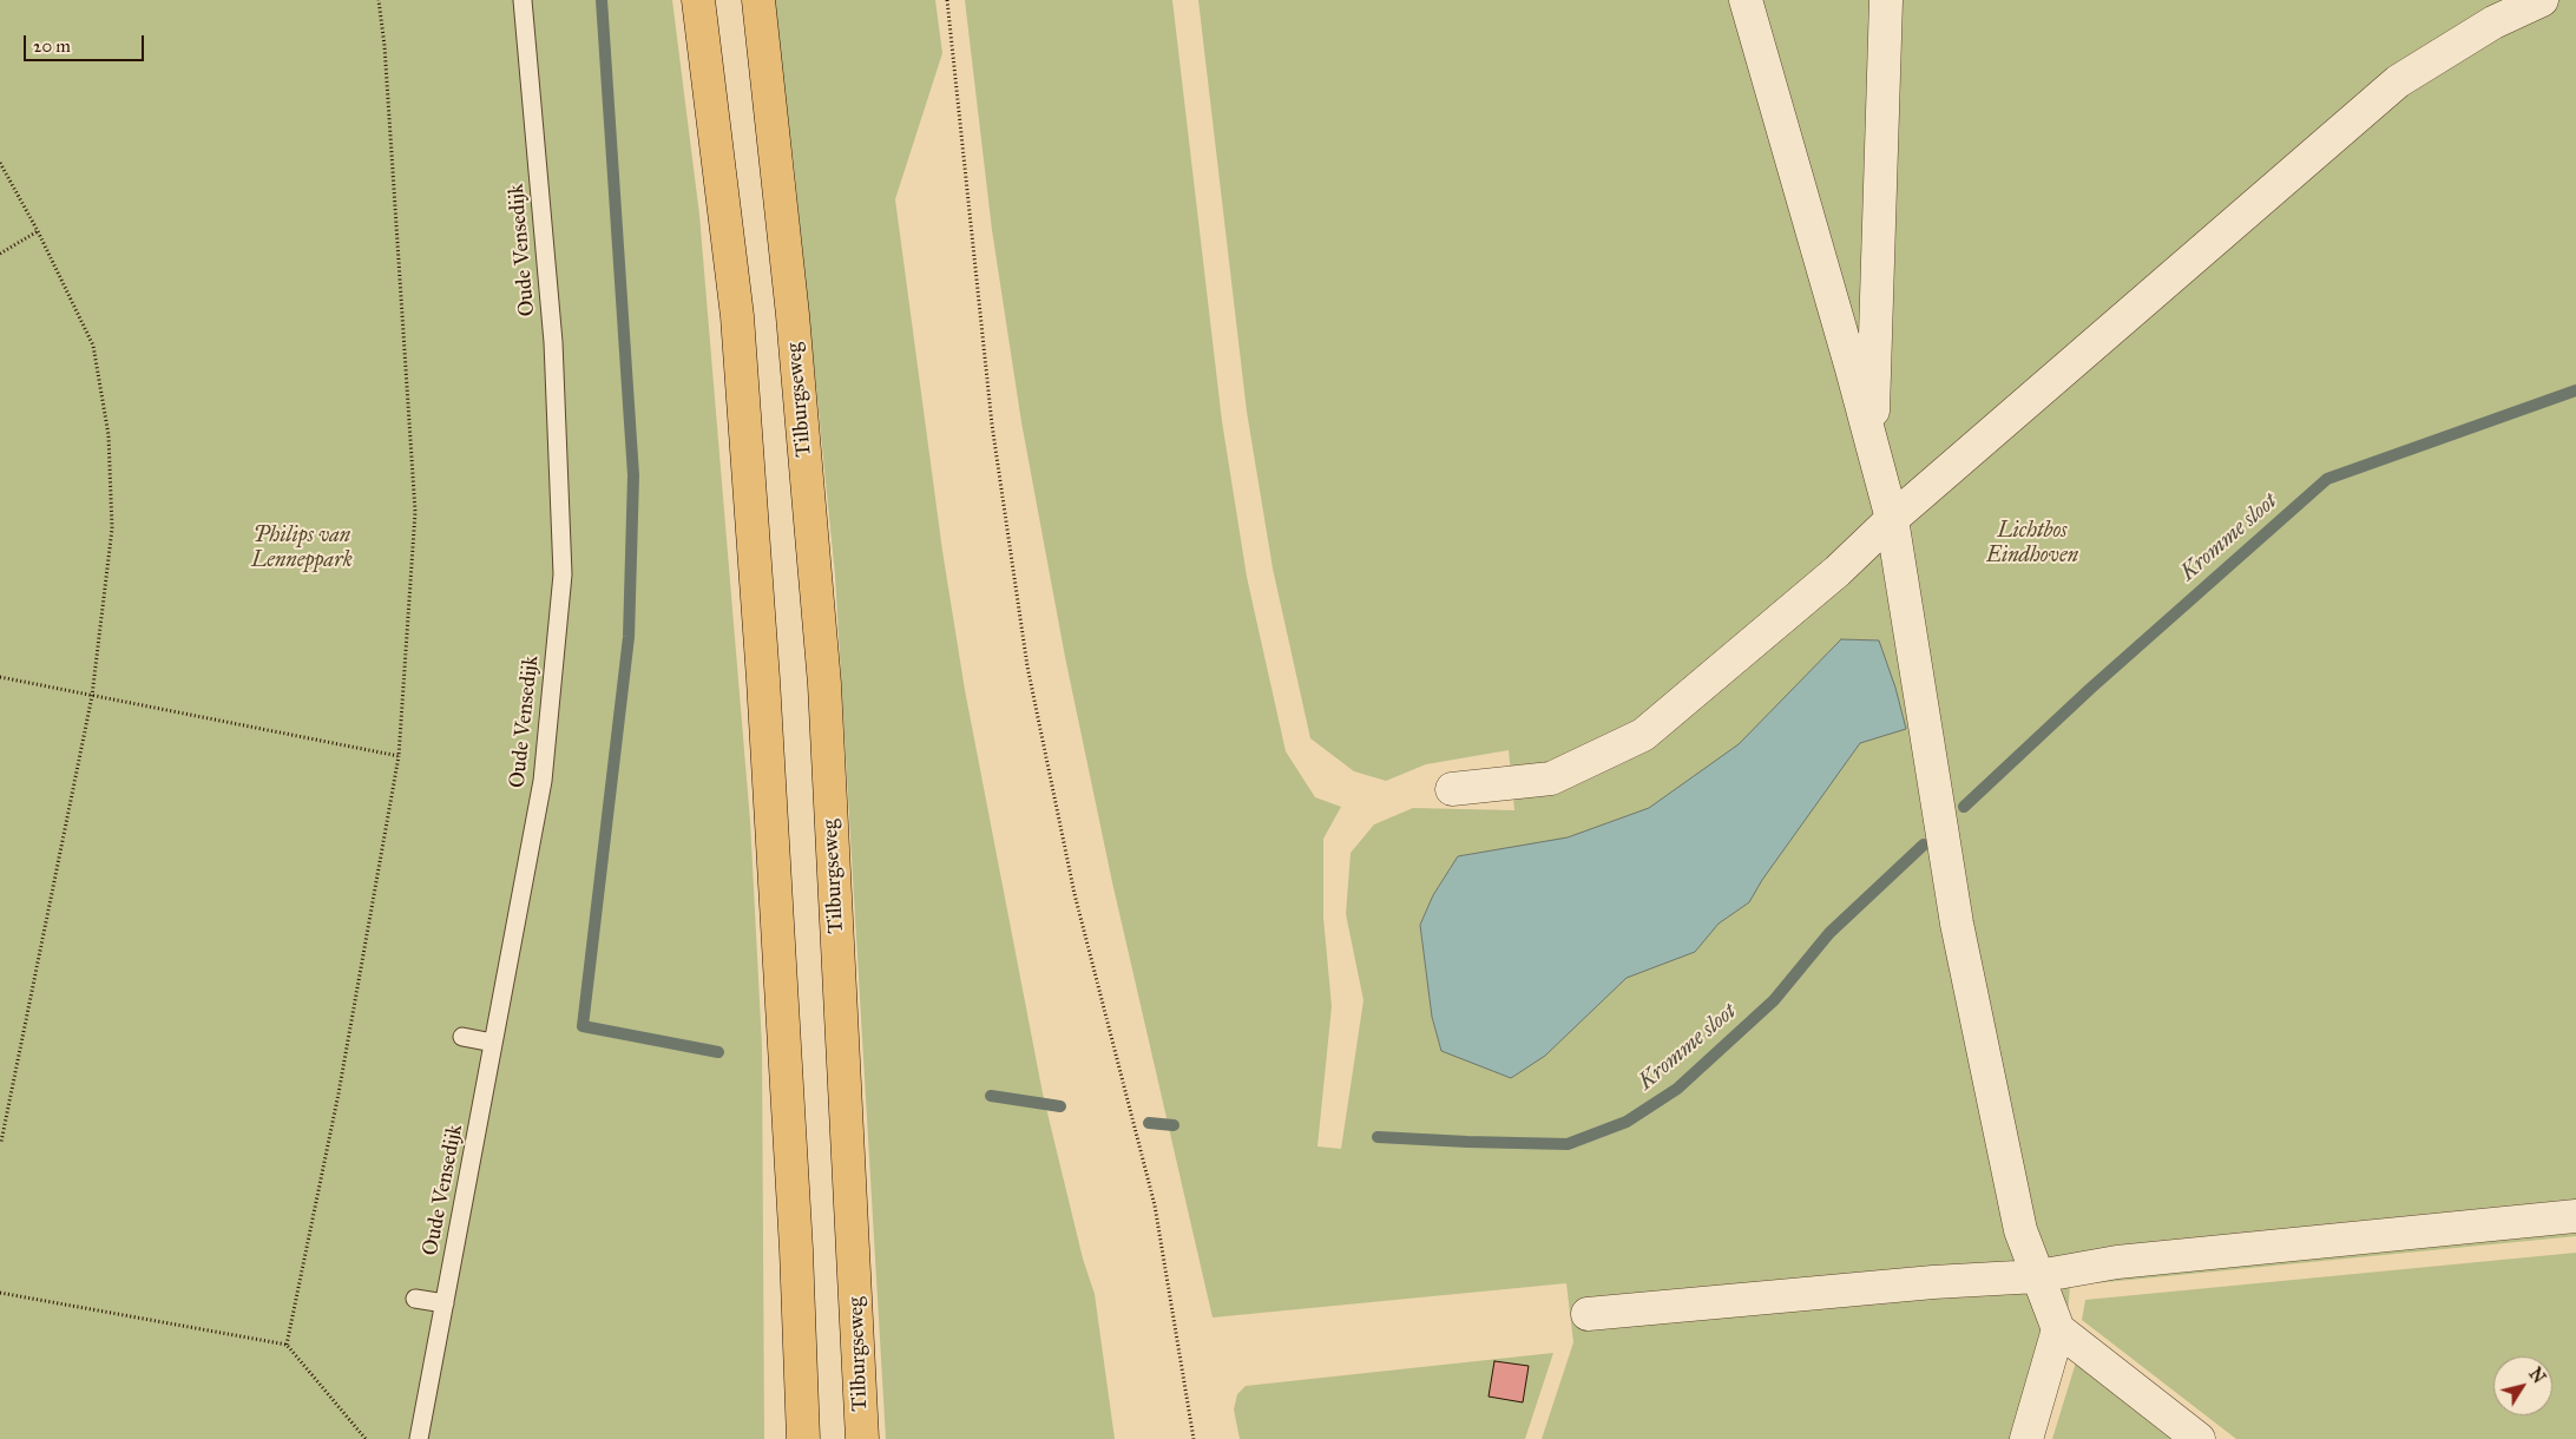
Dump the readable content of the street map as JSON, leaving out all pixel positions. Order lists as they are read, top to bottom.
{
  "streets": {
    "highway": ["Tilburgseweg"],
    "lane": ["Oude Vensedijk"]
  },
  "water": ["Kromme sloot"],
  "parks": ["Lichtbos Eindhoven", "Philips van Lenneppark"],
  "scale_bar": "20 m",
  "north": "top right"
}
